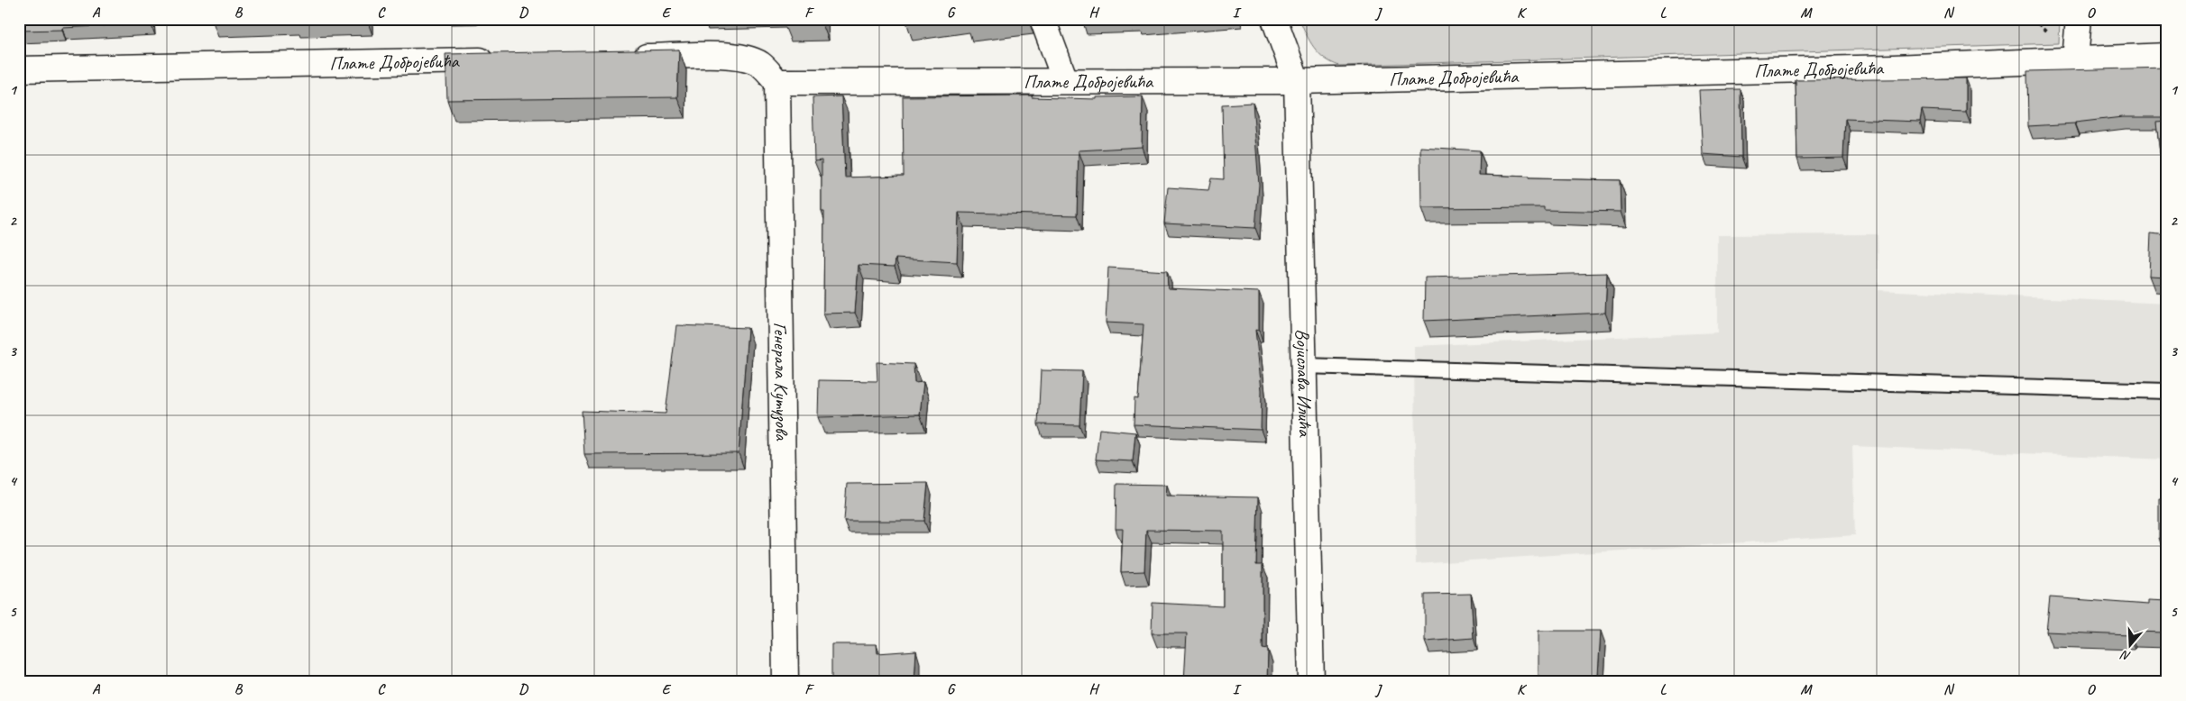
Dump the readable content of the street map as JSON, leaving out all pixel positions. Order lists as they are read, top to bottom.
{
  "streets": {
    "street": ["Плате Добројевића", "Генерала Кутузова", "Војислава Илића"]
  },
  "crossings": [
    ["Плате Добројевића", "Генерала Кутузова"],
    ["Плате Добројевића", "Војислава Илића"]
  ],
  "north": "bottom",
  "grid": {
    "columns": [
      "A",
      "B",
      "C",
      "D",
      "E",
      "F",
      "G",
      "H",
      "I",
      "J",
      "K",
      "L",
      "M",
      "N",
      "O"
    ],
    "rows": [
      "1",
      "2",
      "3",
      "4",
      "5"
    ]
  }
}
